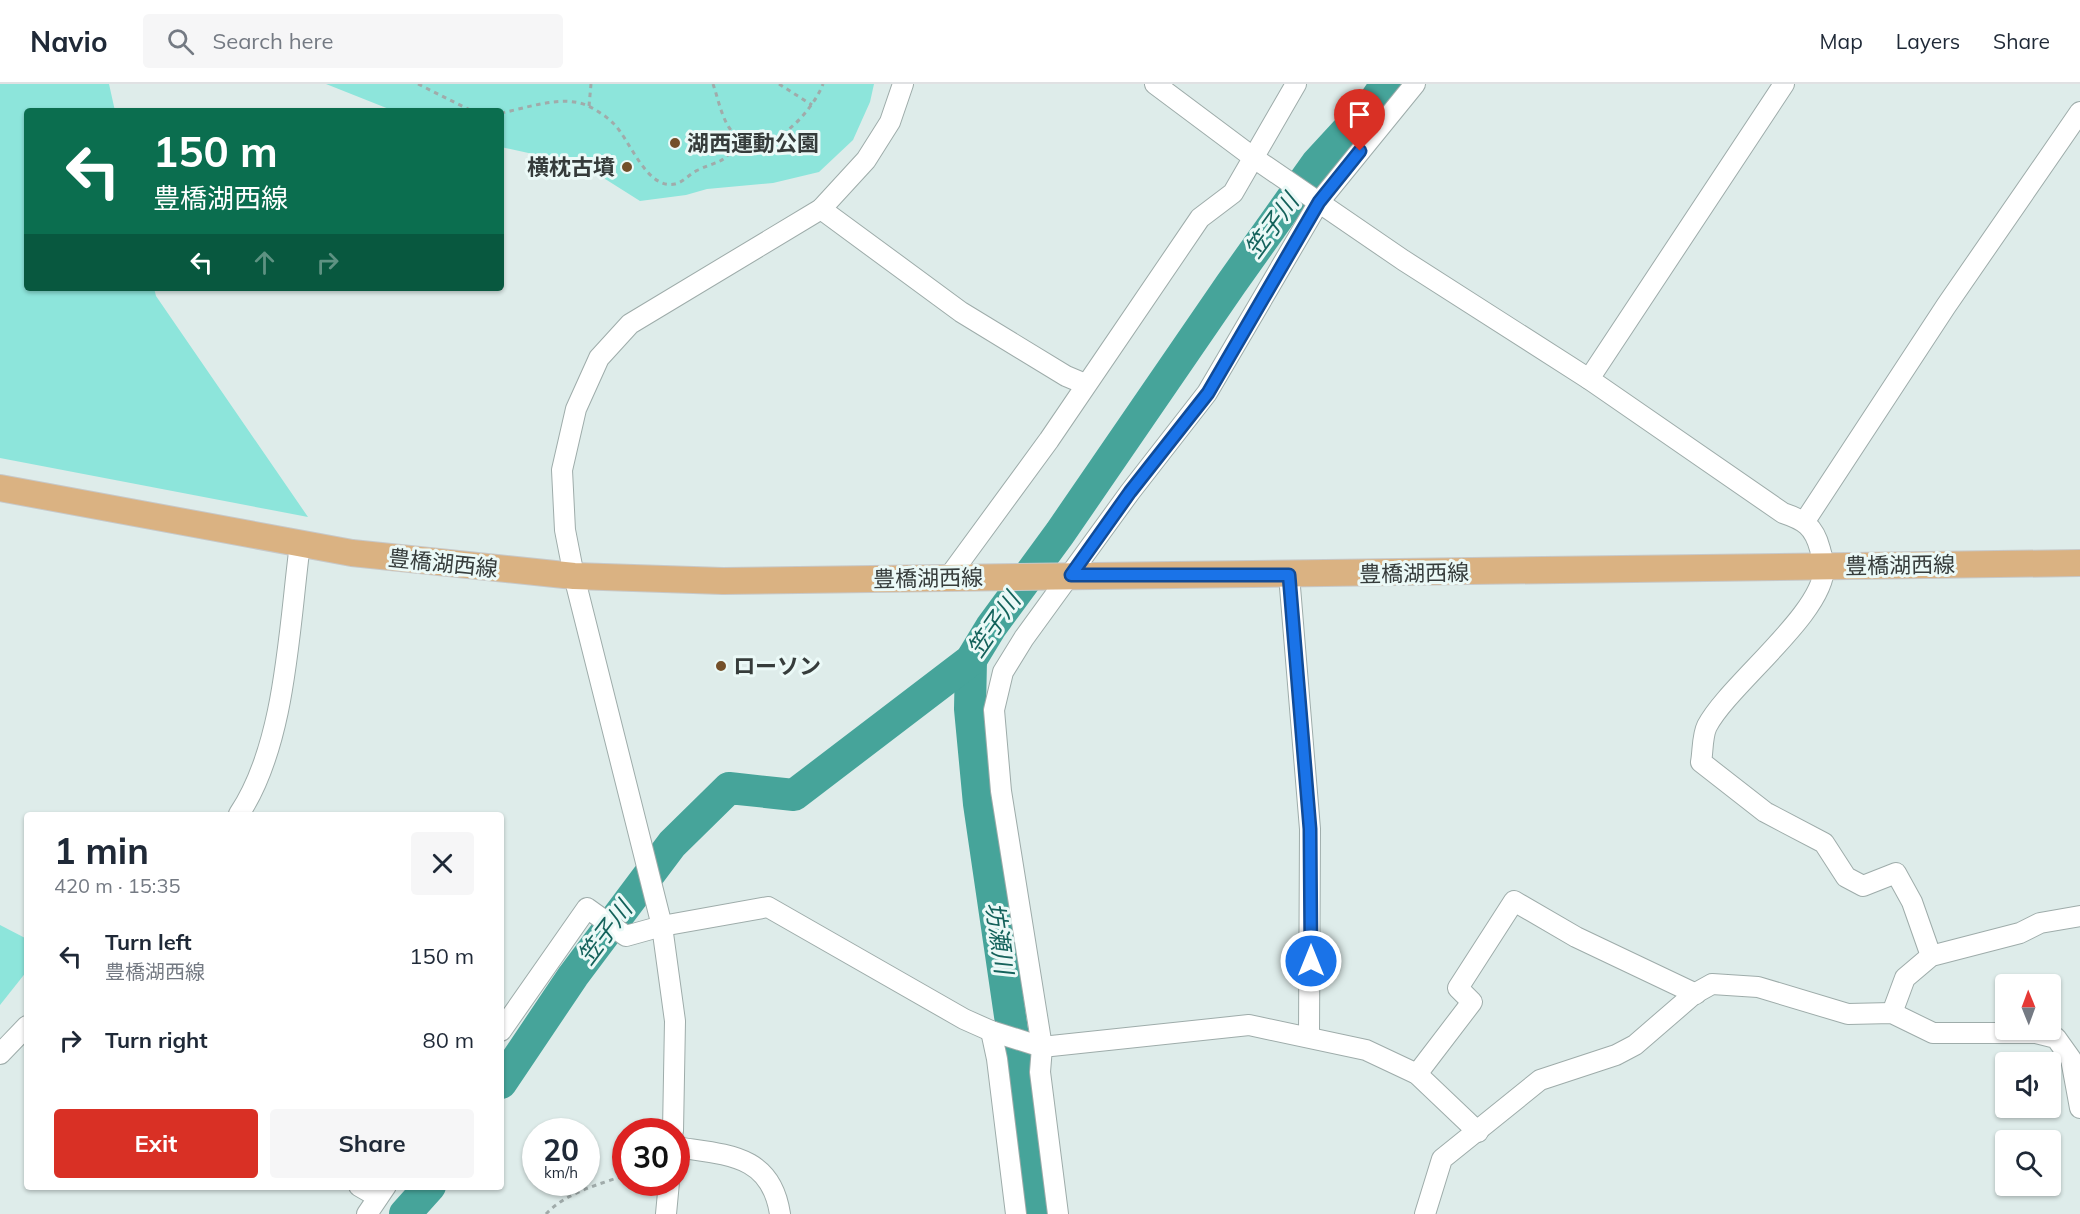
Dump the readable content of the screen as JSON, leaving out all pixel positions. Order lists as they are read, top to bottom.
{
  "streets": {
    "main road": ["豊橋湖西線"]
  },
  "water": ["笠子川", "坊瀬川"],
  "places": ["湖西運動公園", "横枕古墳", "ローソン"],
  "north": "top",
  "page": {
    "header": "Navio",
    "search": "Search here",
    "nav": ["Map", "Layers", "Share"],
    "turn": ["150 m", "豊橋湖西線"],
    "heading": ["1 min", "420 m · 15:35"],
    "list": [
      {
        "name": "Turn left",
        "note": "豊橋湖西線",
        "value": "150 m"
      },
      {
        "name": "Turn right",
        "value": "80 m"
      }
    ],
    "buttons": ["Exit", "Share"],
    "speed": "20 km/h",
    "limit": "30"
  }
}
